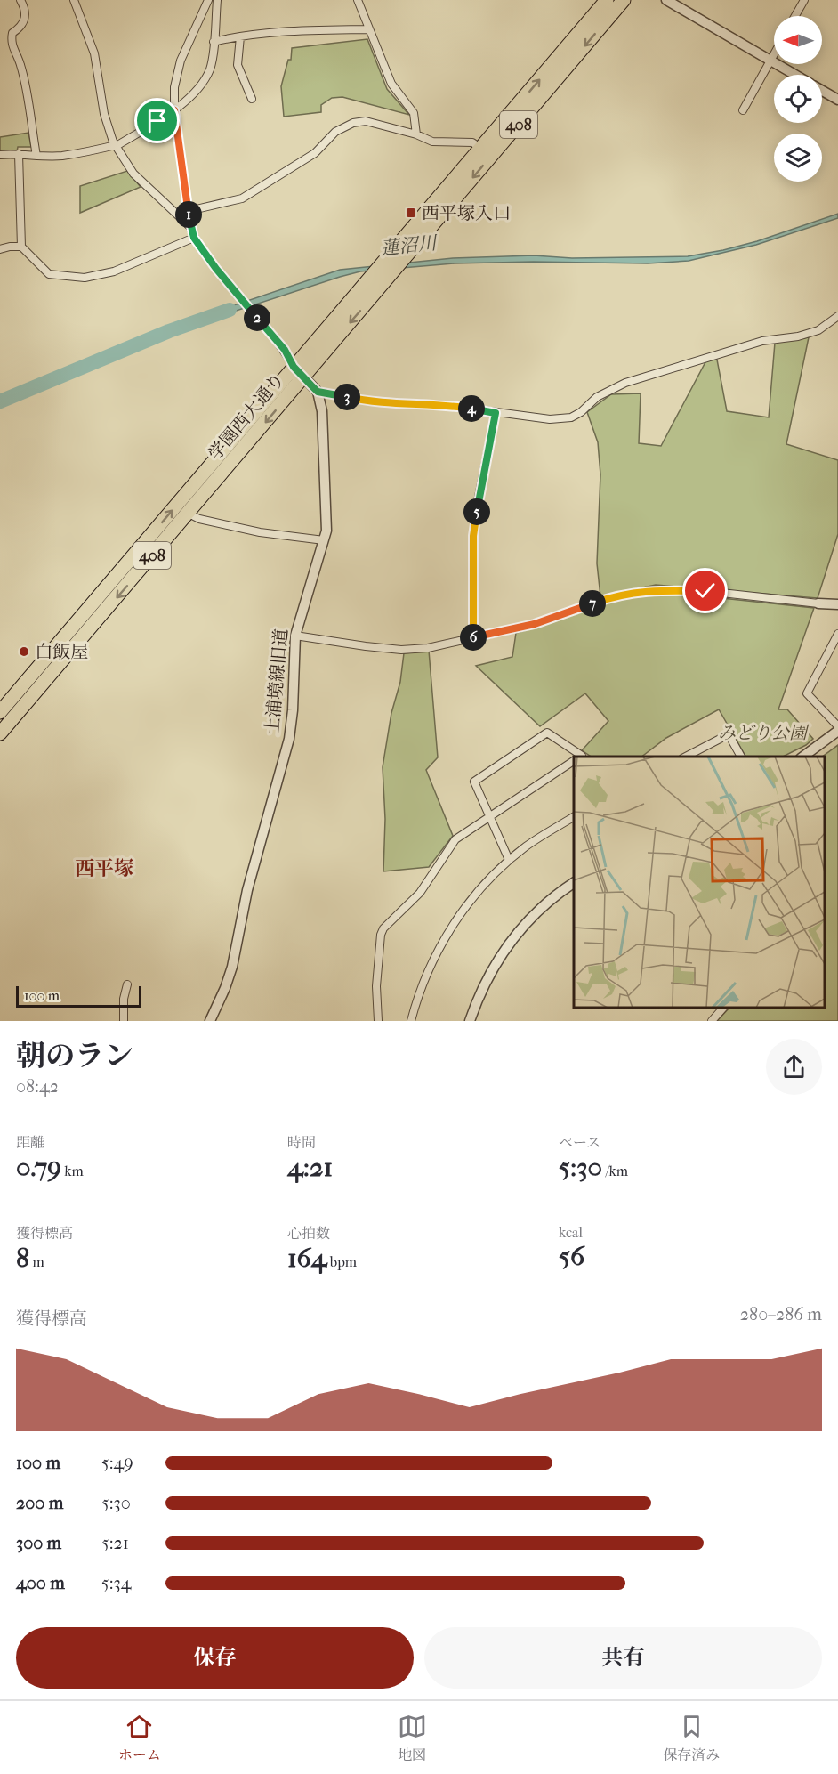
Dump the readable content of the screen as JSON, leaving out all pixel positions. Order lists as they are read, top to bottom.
{
  "streets": {
    "highway": ["408", "学園西大通り"],
    "street": ["土浦境線旧道"]
  },
  "districts": ["西平塚"],
  "water": ["蓮沼川"],
  "parks": ["みどり公園"],
  "places": {
    "transit": ["西平塚入口"],
    "other": ["白飯屋"]
  },
  "scale_bar": "100 m",
  "north": "left",
  "page": {
    "pins": [
      "1",
      "2",
      "3",
      "4",
      "5",
      "7",
      "6"
    ],
    "scale": "100 m",
    "heading": ["朝のラン", "08:42"],
    "stats": [
      ["距離", "0.79 km"],
      ["時間", "4:21"],
      ["ペース", "5:30 /km"],
      ["獲得標高", "8 m"],
      ["心拍数", "164 bpm"],
      ["kcal", "56"]
    ],
    "chart": ["獲得標高", "280–286 m"],
    "list": [
      {
        "name": "100 m",
        "note": "5:49"
      },
      {
        "name": "200 m",
        "note": "5:30"
      },
      {
        "name": "300 m",
        "note": "5:21"
      },
      {
        "name": "400 m",
        "note": "5:34"
      }
    ],
    "buttons": ["保存", "共有"],
    "tabs": ["ホーム", "地図", "保存済み"]
  }
}
